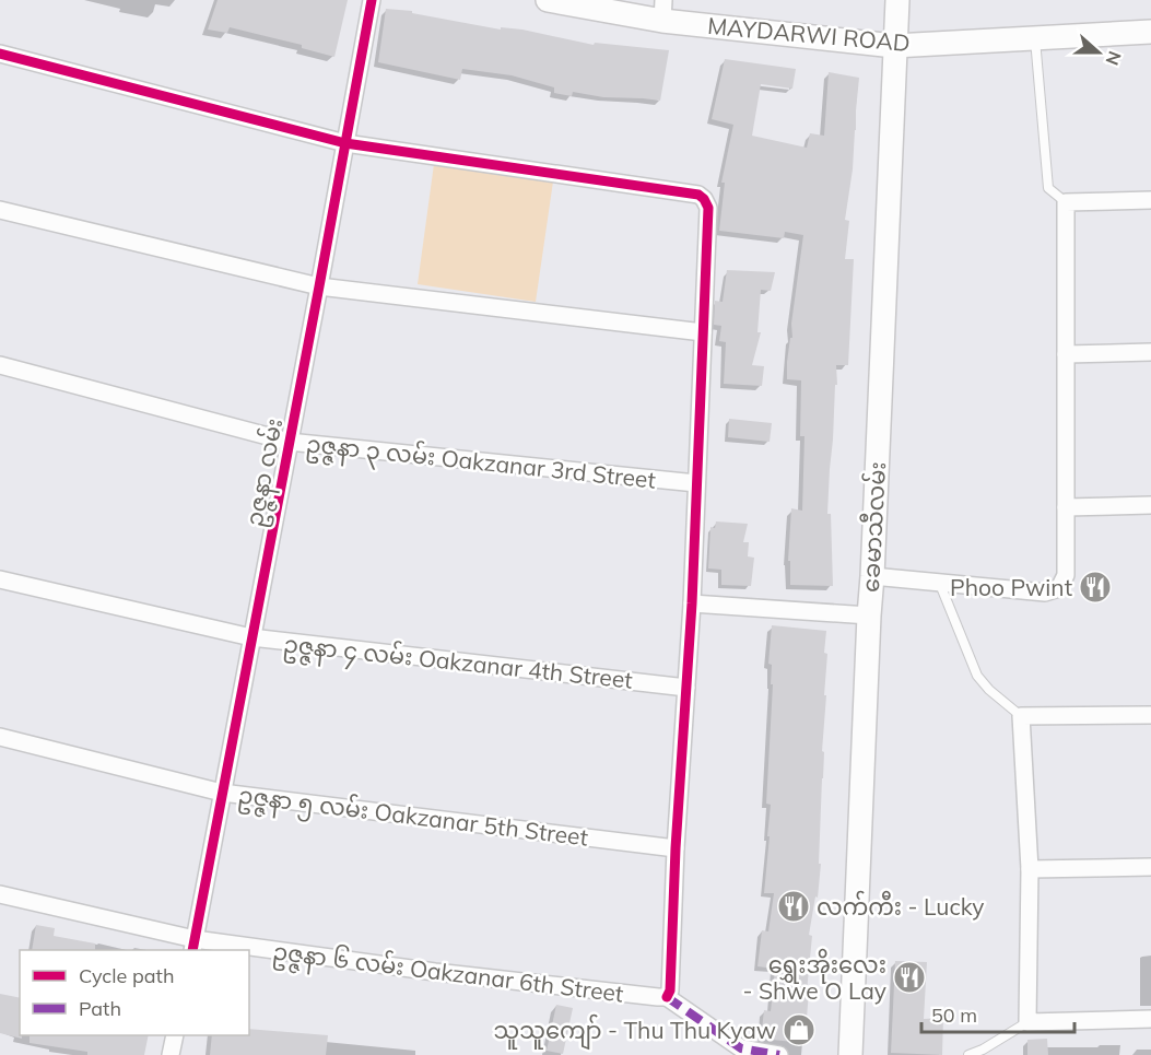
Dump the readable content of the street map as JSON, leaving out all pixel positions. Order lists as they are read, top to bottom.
{
  "streets": {
    "main road": ["MAYDARWI ROAD", "ခေမာသီလမ်း"],
    "street": [
      "ဥဇ္ဇနာ ၃ လမ်း Oakzanar 3rd Street",
      "ဥဇ္ဇနာ လမ်း",
      "ဥဇ္ဇနာ ၄ လမ်း Oakzanar 4th Street",
      "ဥဇ္ဇနာ ၅ လမ်း Oakzanar 5th Street",
      "ဥဇ္ဇနာ ၆ လမ်း Oakzanar 6th Street"
    ]
  },
  "crossings": [
    ["MAYDARWI ROAD", "ခေမာသီလမ်း"],
    ["ဥဇ္ဇနာ ၃ လမ်း Oakzanar 3rd Street", "ဥဇ္ဇနာ လမ်း"],
    ["ဥဇ္ဇနာ လမ်း", "ဥဇ္ဇနာ ၄ လမ်း Oakzanar 4th Street"],
    ["ဥဇ္ဇနာ လမ်း", "ဥဇ္ဇနာ ၅ လမ်း Oakzanar 5th Street"],
    ["ဥဇ္ဇနာ လမ်း", "ဥဇ္ဇနာ ၆ လမ်း Oakzanar 6th Street"]
  ],
  "places": {
    "restaurant": ["Phoo Pwint", "လက်ကီး - Lucky", "ရွှေးအိုးလေး - Shwe O Lay"],
    "shop": ["သူသူကျော် - Thu Thu Kyaw"]
  },
  "legend": ["Cycle path", "Path"],
  "scale_bar": "50 m",
  "north": "right"
}
